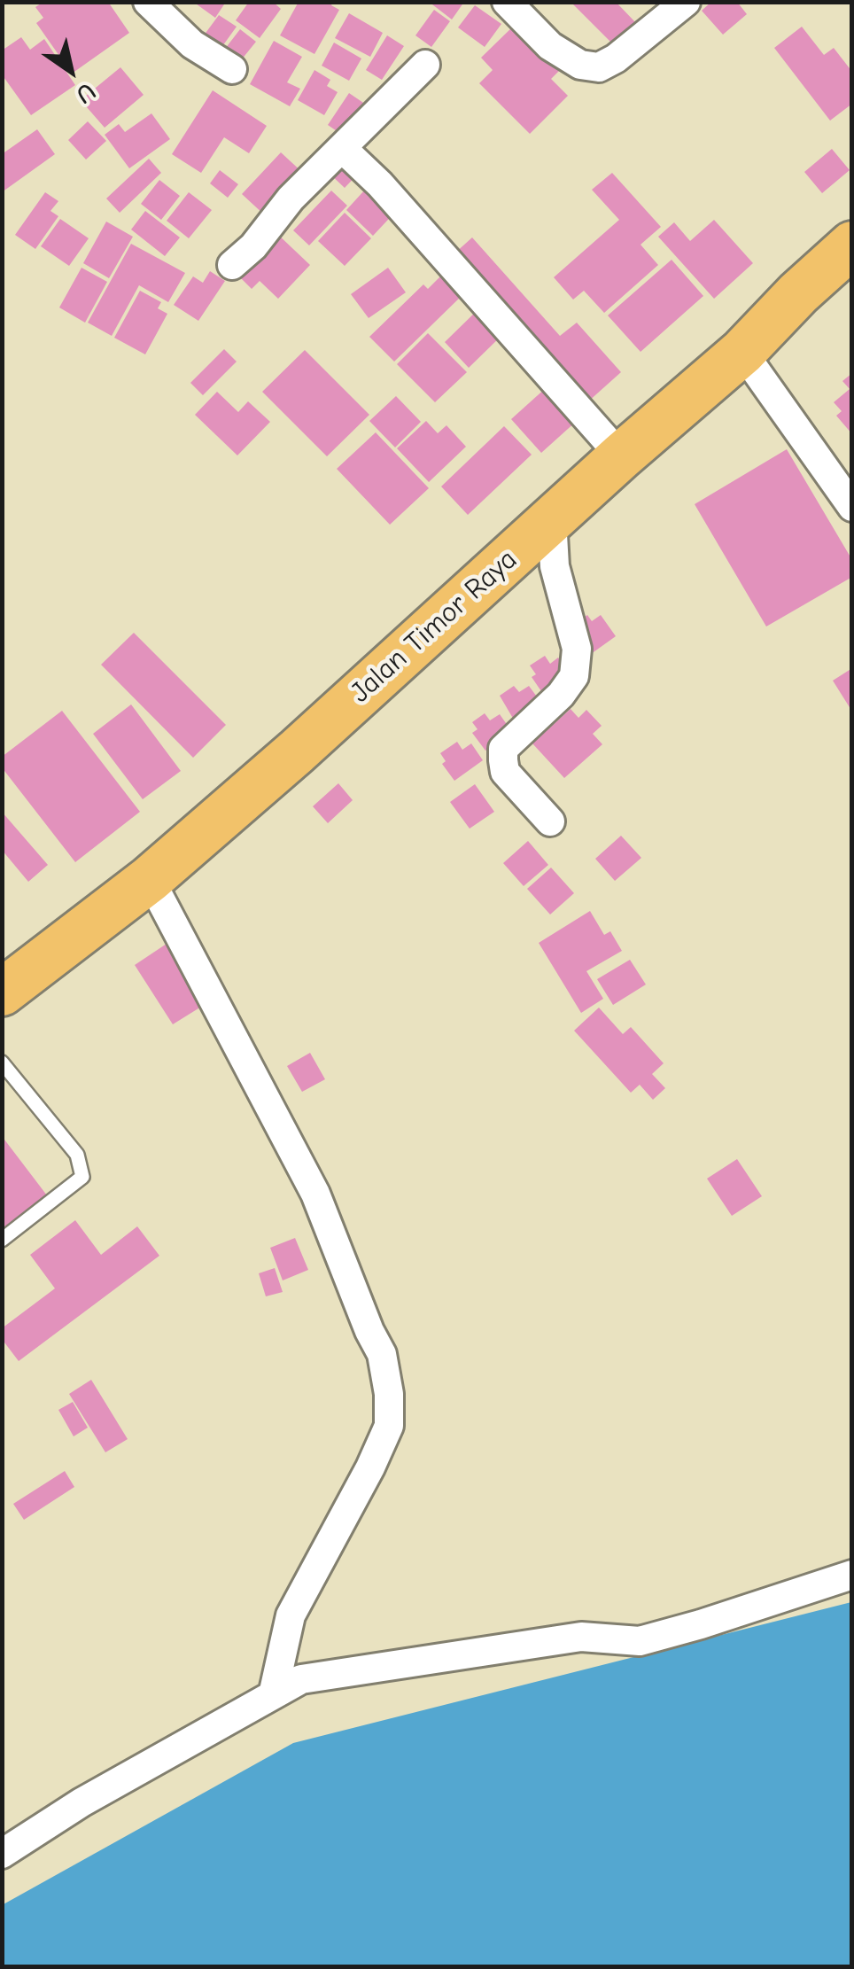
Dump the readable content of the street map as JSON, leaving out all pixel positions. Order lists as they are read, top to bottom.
{
  "streets": {
    "highway": ["Jalan Timor Raya"]
  },
  "north": "bottom right"
}
